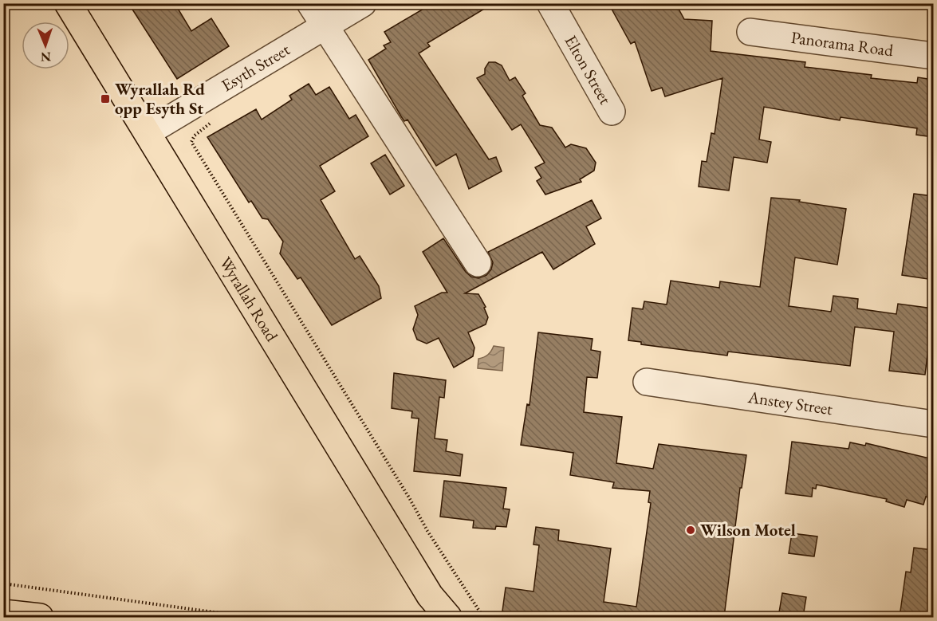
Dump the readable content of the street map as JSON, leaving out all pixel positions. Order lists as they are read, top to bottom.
{
  "streets": {
    "main road": ["Wyrallah Road"],
    "street": [
      "Panorama Road",
      "Esyth Street",
      "Elton Street",
      "Anstey Street"
    ]
  },
  "crossings": [
    ["Esyth Street", "Wyrallah Road"]
  ],
  "places": {
    "transit": ["Wyrallah Rd opp Esyth St"],
    "other": ["Wilson Motel"]
  },
  "north": "bottom"
}
